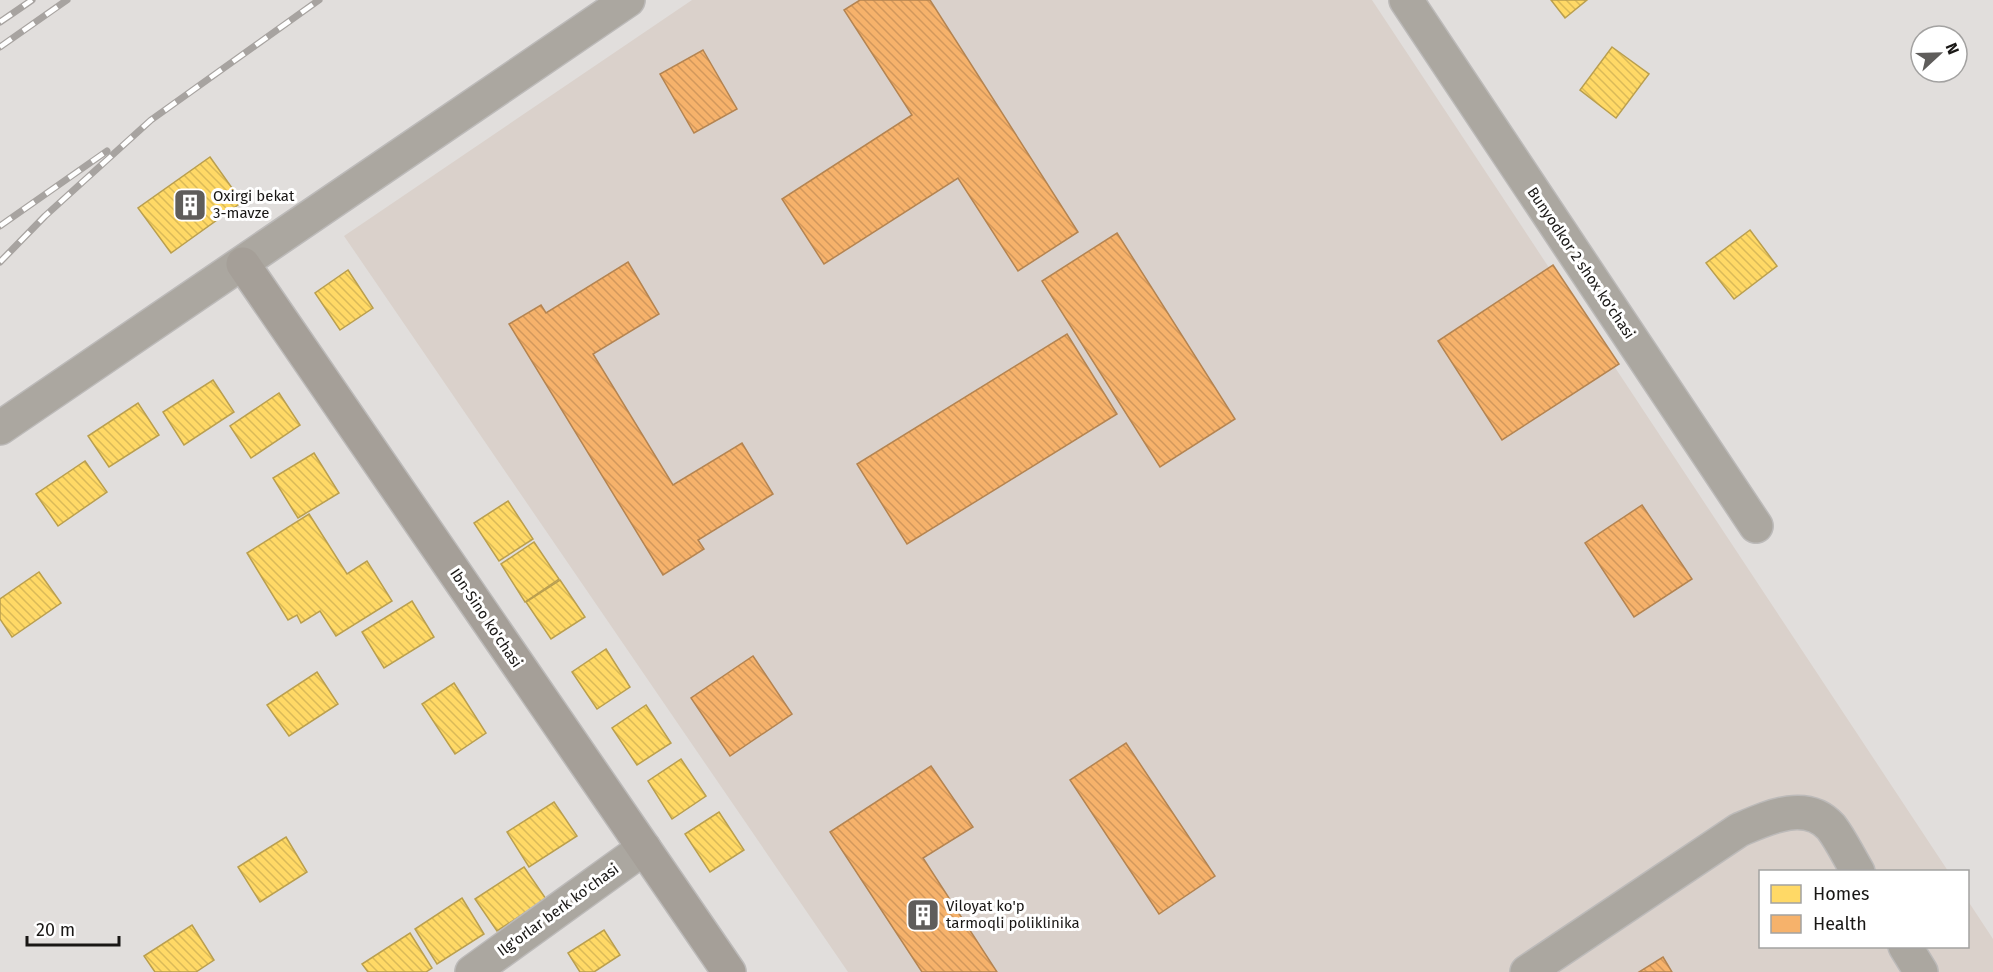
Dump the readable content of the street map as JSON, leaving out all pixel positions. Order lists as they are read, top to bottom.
{
  "streets": {
    "main road": ["Ibn-Sino ko'chasi"],
    "street": ["Bunyodkor 2 shox ko'chasi", "Ilg'orlar berk ko'chasi"]
  },
  "crossings": [
    ["Ibn-Sino ko'chasi", "Ilg'orlar berk ko'chasi"]
  ],
  "places": {
    "building": ["Oxirgi bekat 3-mavze", "Viloyat ko'p tarmoqli poliklinika"]
  },
  "legend": ["Homes", "Health"],
  "scale_bar": "20 m",
  "north": "right"
}
